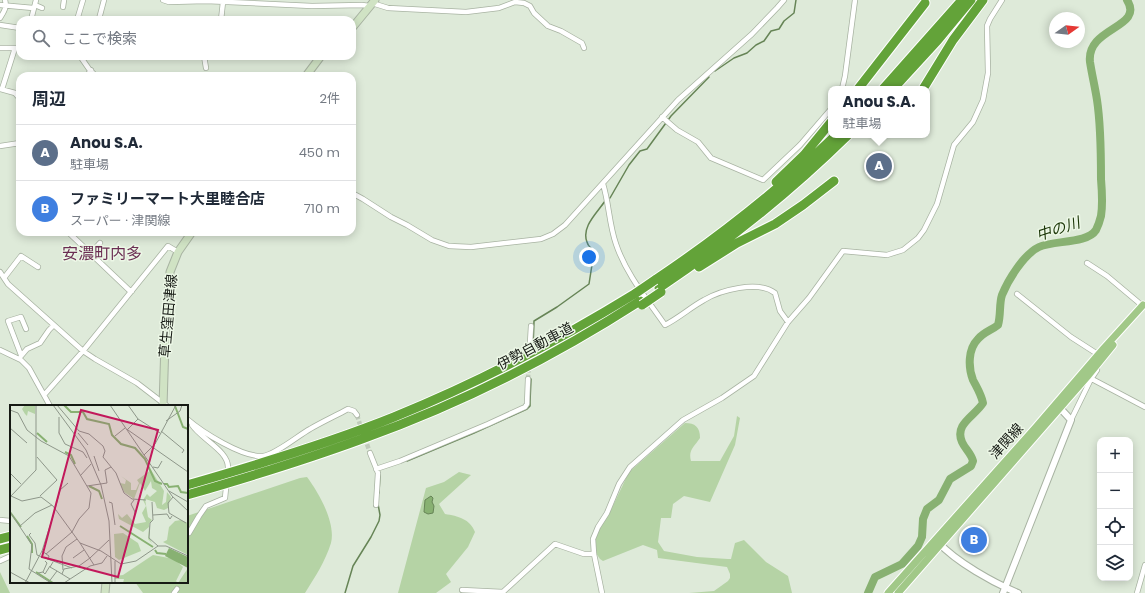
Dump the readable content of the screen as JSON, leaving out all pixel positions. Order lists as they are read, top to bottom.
{
  "streets": {
    "highway": ["伊勢自動車道"],
    "main road": ["草生窪田津線", "津関線"]
  },
  "districts": ["安濃町内多"],
  "water": ["中の川"],
  "north": "right",
  "page": {
    "search": "ここで検索",
    "heading": ["周辺", "2件"],
    "popup": ["Anou S.A.", "駐車場"],
    "list": [
      {
        "mark": "A",
        "name": "Anou S.A.",
        "note": "駐車場",
        "value": "450 m"
      },
      {
        "mark": "B",
        "name": "ファミリーマート大里睦合店",
        "note": "スーパー · 津関線",
        "value": "710 m"
      }
    ],
    "pins": ["A", "B"],
    "map_buttons": ["+", "−"]
  }
}
